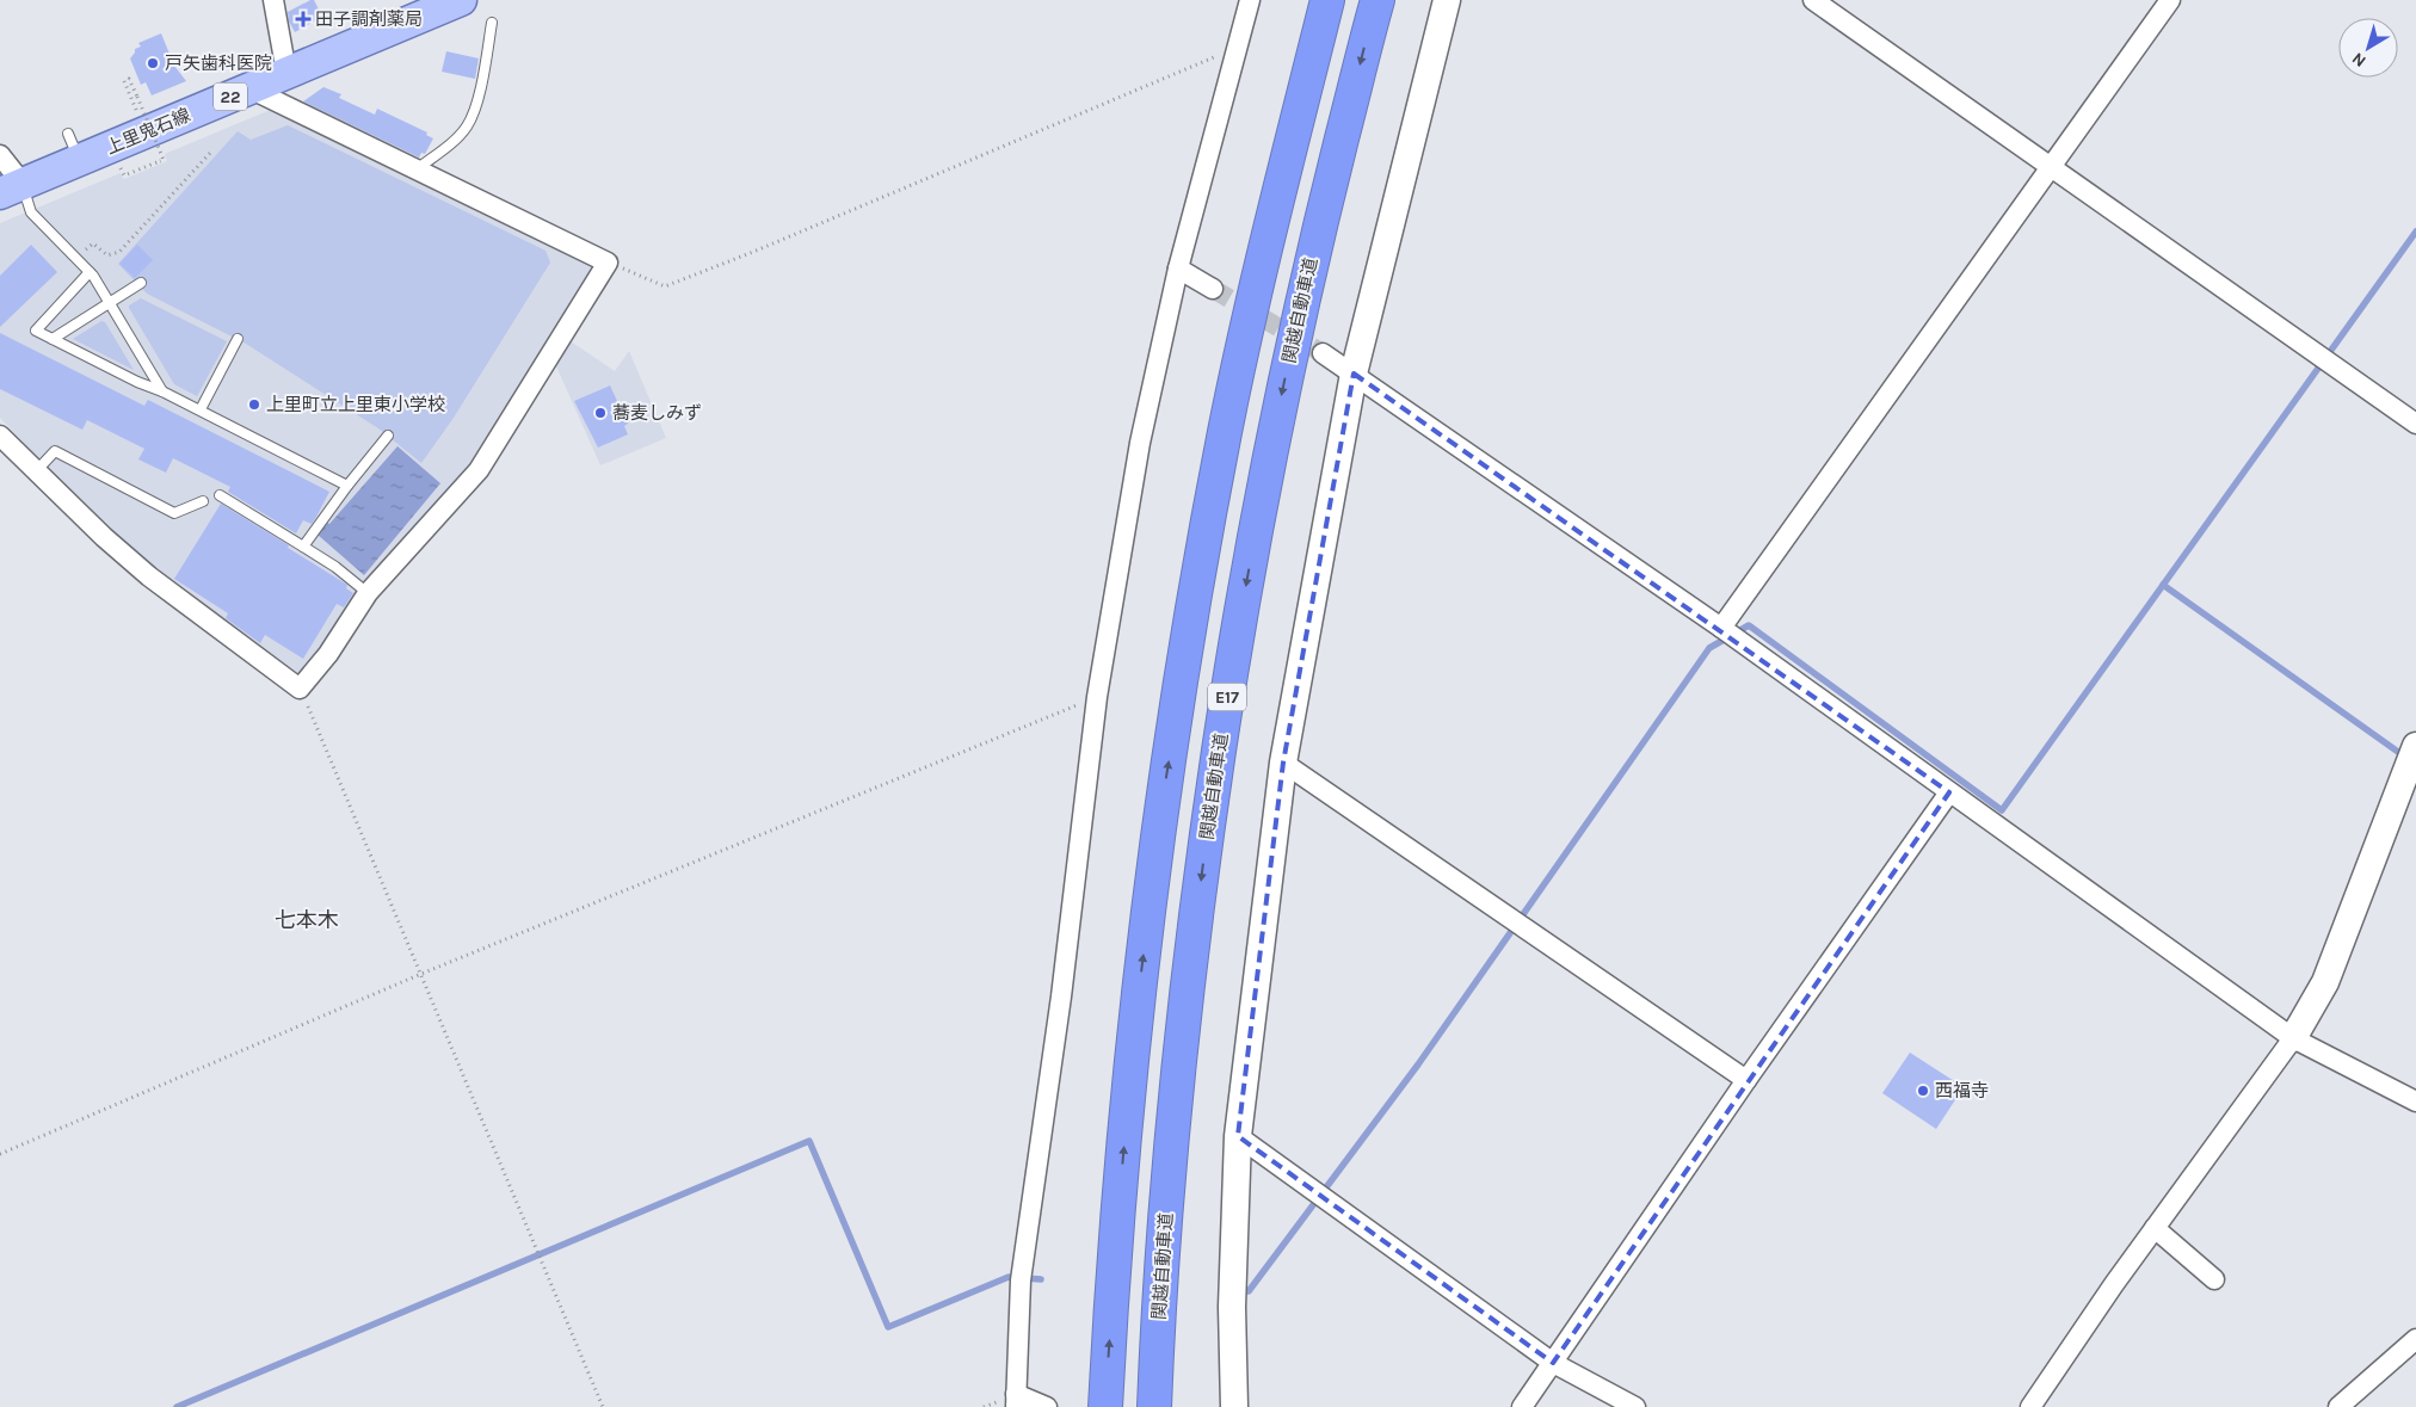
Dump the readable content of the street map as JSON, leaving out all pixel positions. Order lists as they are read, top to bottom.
{
  "streets": {
    "highway": ["関越自動車道", "E17"],
    "main road": ["22", "上里鬼石線"]
  },
  "districts": ["七本木"],
  "places": {
    "health": ["田子調剤薬局"],
    "other": [
      "戸矢歯科医院",
      "上里町立上里東小学校",
      "蕎麦しみず",
      "西福寺"
    ]
  },
  "north": "bottom left"
}
